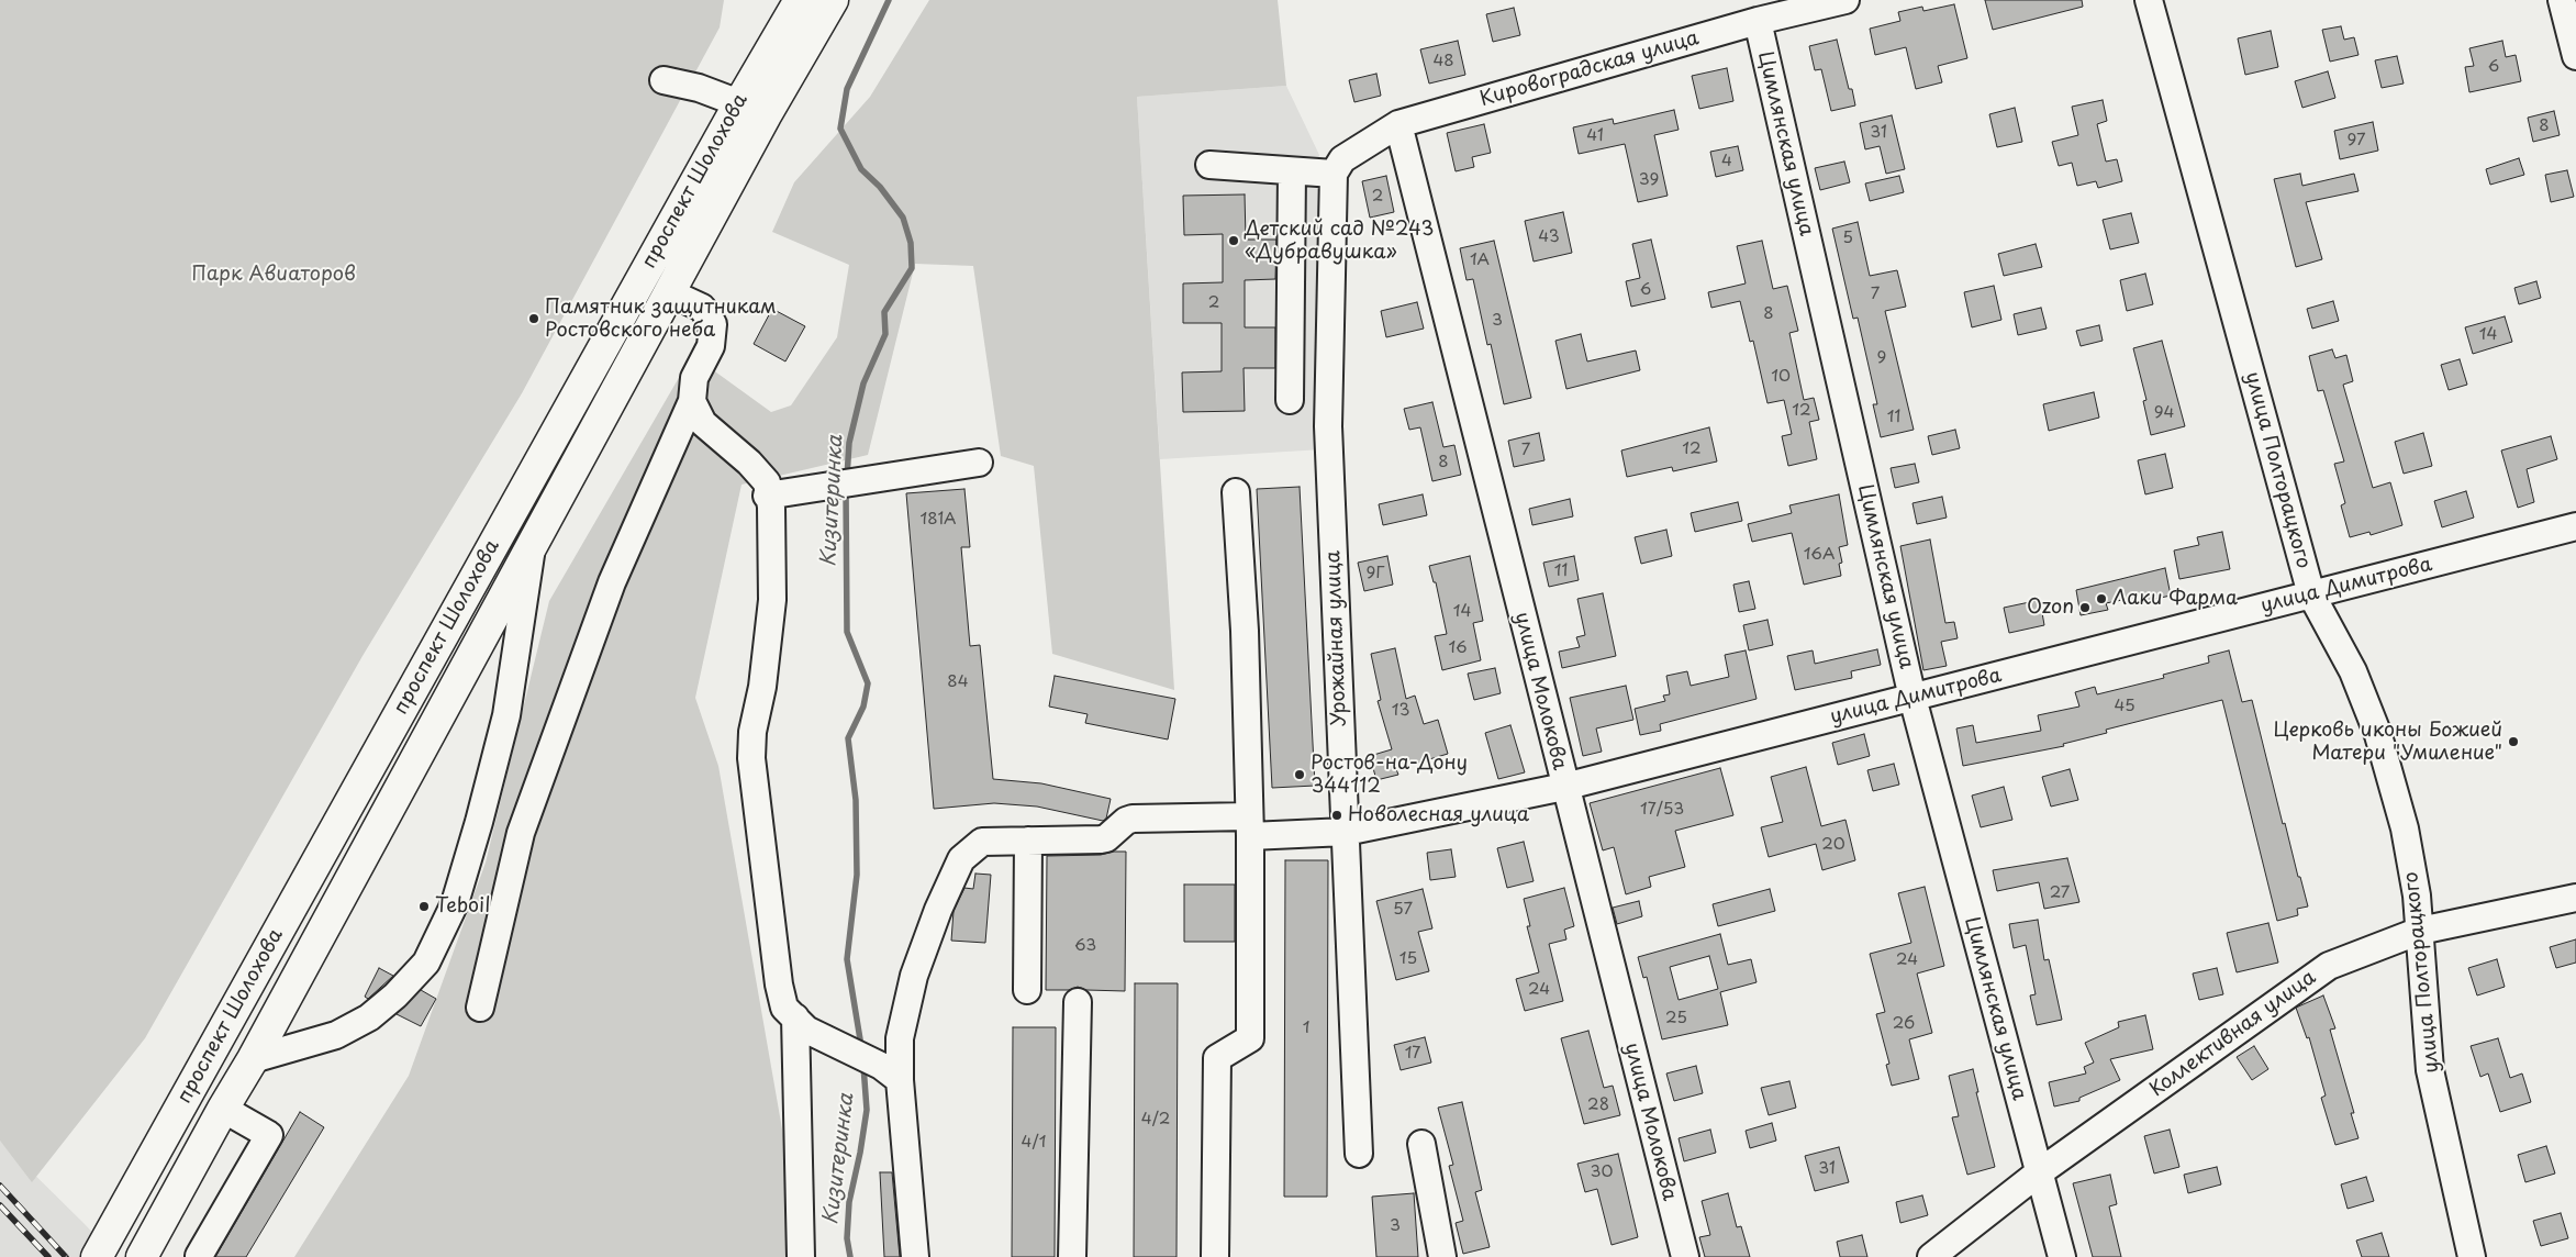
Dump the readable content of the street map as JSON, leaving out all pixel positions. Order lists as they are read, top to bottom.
{
  "streets": {
    "main road": ["проспект Шолохова"],
    "street": [
      "Кировоградская улица",
      "Цимлянская улица",
      "улица Полторацкого",
      "улица Димитрова",
      "Урожайная улица",
      "улица Молокова",
      "Коллективная улица"
    ]
  },
  "crossings": [
    ["Кировоградская улица", "Цимлянская улица"],
    ["Кировоградская улица", "Урожайная улица"],
    ["Кировоградская улица", "улица Молокова"],
    ["Цимлянская улица", "улица Димитрова"],
    ["Цимлянская улица", "Коллективная улица"],
    ["улица Полторацкого", "улица Димитрова"],
    ["улица Полторацкого", "Коллективная улица"],
    ["улица Димитрова", "Урожайная улица"],
    ["улица Димитрова", "улица Молокова"]
  ],
  "water": ["Кизитеринка"],
  "parks": ["Парк Авиаторов"],
  "places": [
    "Детский сад №243 «Дубравушка»",
    "Памятник защитникам Ростовского неба",
    "Лаки Фарма",
    "Ozon",
    "Церковь иконы Божией Матери \"Умиление\"",
    "Ростов-на-Дону 344112",
    "Новолесная улица",
    "Teboil"
  ],
  "house_numbers": [
    "48",
    "6",
    "8",
    "31",
    "41",
    "97",
    "4",
    "39",
    "2",
    "43",
    "5",
    "1А",
    "6",
    "7",
    "2",
    "8",
    "3",
    "14",
    "9",
    "10",
    "12",
    "94",
    "11",
    "12",
    "7",
    "8",
    "181А",
    "16А",
    "11",
    "9Г",
    "14",
    "16",
    "84",
    "45",
    "13",
    "17/53",
    "20",
    "27",
    "57",
    "63",
    "15",
    "24",
    "24",
    "25",
    "26",
    "1",
    "17",
    "28",
    "4/2",
    "4/1",
    "31",
    "30",
    "3"
  ]
}
